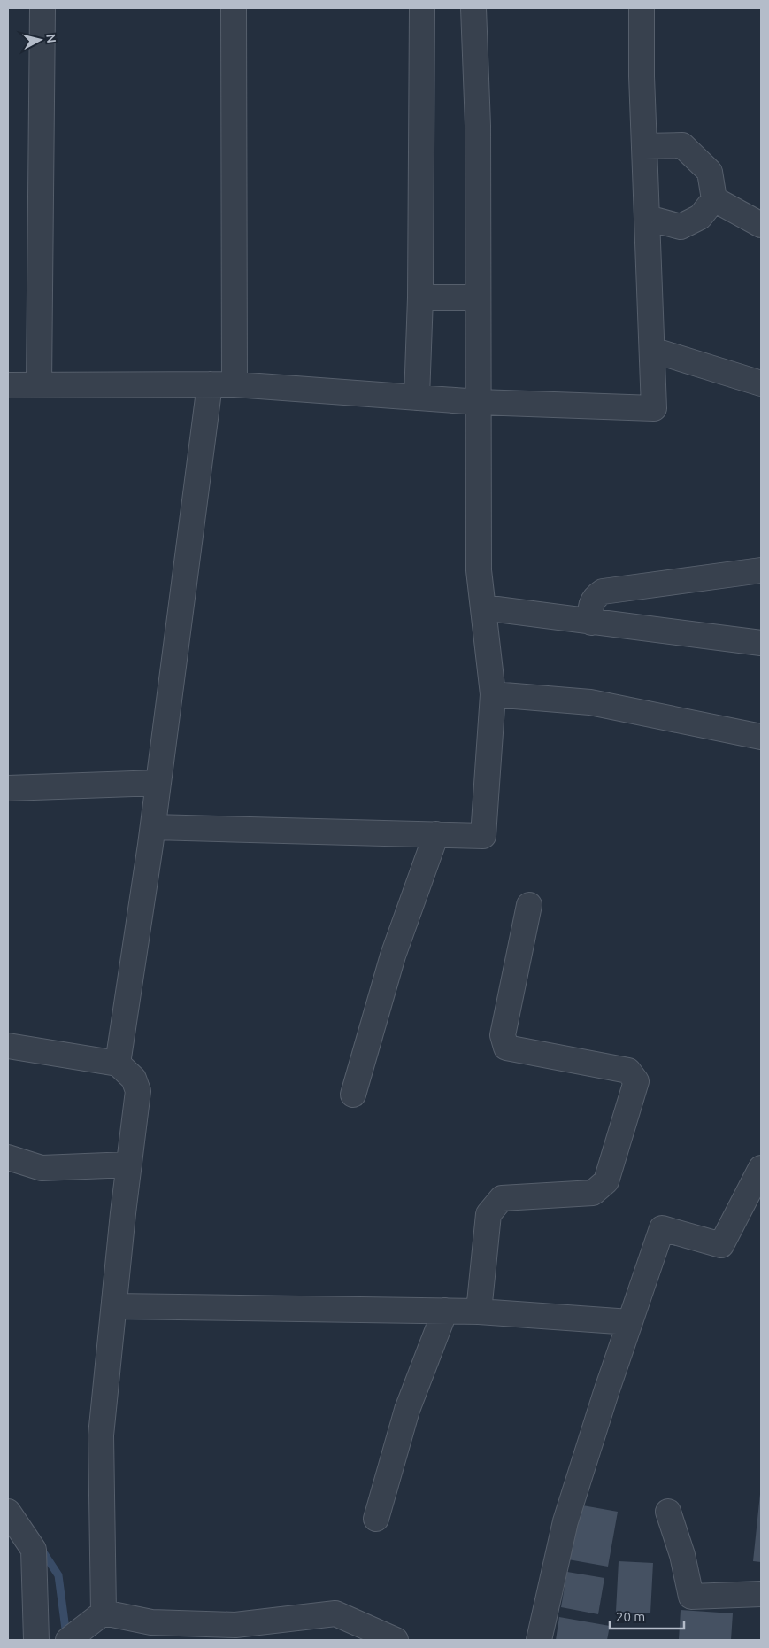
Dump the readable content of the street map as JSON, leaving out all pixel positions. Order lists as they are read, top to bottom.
{
  "scale_bar": "20 m",
  "north": "right"
}
